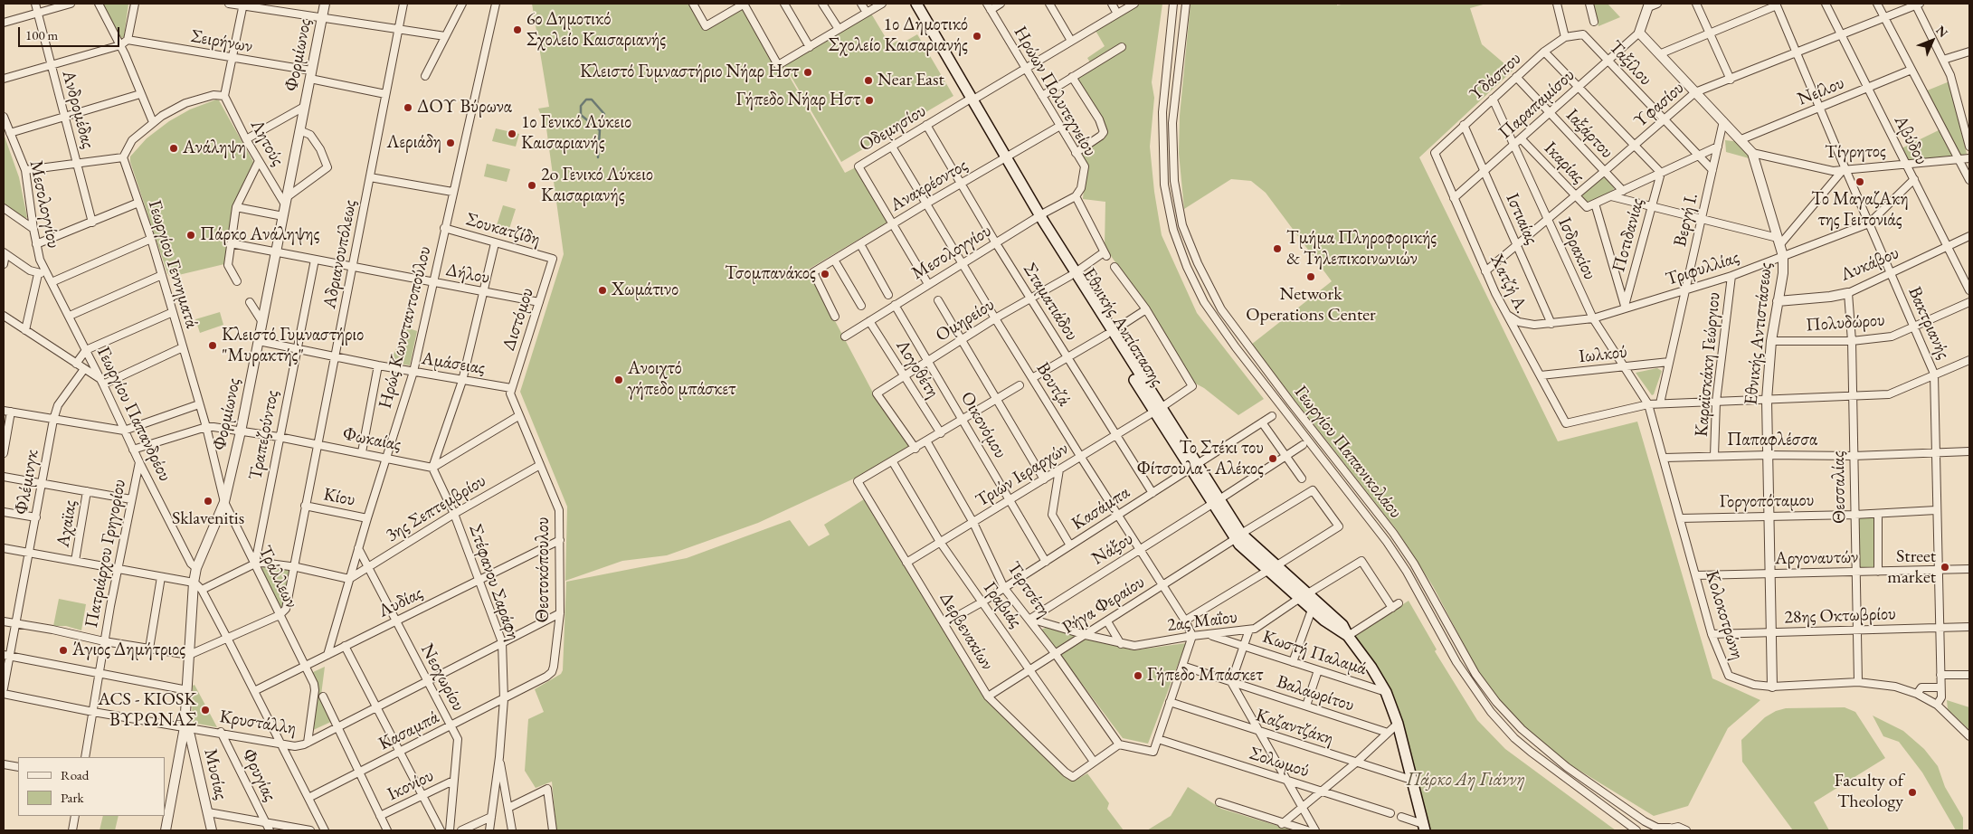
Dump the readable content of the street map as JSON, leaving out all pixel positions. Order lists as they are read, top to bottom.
{
  "streets": {
    "main road": ["Εθνικής Αντίστασης"],
    "street": [
      "Σειρήνων",
      "Φορμίωνος",
      "Ταξίλου",
      "Υδάσπου",
      "Ηρώων Πολυτεχνείου",
      "Νείλου",
      "Παραπαμίσου",
      "Υφασίου",
      "Ανδρομέδας",
      "Οδεμησίου",
      "Ιαξάρτου",
      "Αβύδου",
      "Λητούς",
      "Τίγρητος",
      "Ικαρίας",
      "Ανακρέοντος",
      "Μεσολογγίου",
      "Ιστιαίας",
      "Βεργή Ι.",
      "Σουκατζίδη",
      "Ποτιδανίας",
      "Ισδρακίου",
      "Αδριανουπόλεως",
      "Γεωργίου Γεννηματά",
      "Λυκάβου",
      "Τριφυλλίας",
      "Δήλου",
      "Χατζή Α.",
      "Σταματιάδου",
      "Διστόμου",
      "Ομηρείου",
      "Πολυδώρου",
      "Βακτριανής",
      "Ηρώς Κωνσταντοπούλου",
      "Εθνικής Αντιστάσεως",
      "Ιωλκού",
      "Αμάσειας",
      "Καραϊσκάκη Γεώργιου",
      "Λογοθέτη",
      "Βουτζά",
      "Γεωργίου Παπανδρέου",
      "Οικονόμου",
      "Τραπεζούντος",
      "Φωκαίας",
      "Παπαφλέσσα",
      "Γεωργίου Παπανικολάου",
      "Τριών Ιεραρχών",
      "Φλέμινγκ",
      "Θεσσαλίας",
      "Κίου",
      "Γοργοπόταμου",
      "3ης Σεπτεμβρίου",
      "Κασάμπα",
      "Αχαϊας",
      "Νάξου",
      "Πατριάρχου Γρηγορίου",
      "Αργοναυτών",
      "Θεοτοκόπουλου",
      "Τράλλεων",
      "Στέφανου Σαράφη",
      "Τερτσέτη",
      "Λυδίας",
      "Γραβιάς",
      "Ρήγα Φεραίου",
      "Κολοκοτρώνη",
      "28ης Οκτωβρίου",
      "2ας Μαΐου",
      "Δερβενακίων",
      "Κωστή Παλαμά",
      "Νεοχωρίου",
      "Βαλαωρίτου",
      "Κρυστάλλη",
      "Καζαντζάκη",
      "Κασαμπά",
      "Σολωμού",
      "Μυσίας",
      "Φρυγίας",
      "Ικονίου"
    ]
  },
  "crossings": [
    ["Σειρήνων", "Φορμίωνος"],
    ["Σειρήνων", "Αδριανουπόλεως"],
    ["Φορμίωνος", "Λητούς"],
    ["Φορμίωνος", "Γεωργίου Γεννηματά"],
    ["Φορμίωνος", "Δήλου"],
    ["Φορμίωνος", "Αμάσειας"],
    ["Φορμίωνος", "Γεωργίου Παπανδρέου"],
    ["Φορμίωνος", "Φωκαίας"],
    ["Φορμίωνος", "Τράλλεων"],
    ["Φορμίωνος", "Κρυστάλλη"],
    ["Φορμίωνος", "Μυσίας"],
    ["Ταξίλου", "Υδάσπου"],
    ["Ταξίλου", "Παραπαμίσου"],
    ["Ταξίλου", "Υφασίου"],
    ["Ταξίλου", "Βεργή Ι."],
    ["Υδάσπου", "Ιαξάρτου"],
    ["Υδάσπου", "Ιστιαίας"],
    ["Υδάσπου", "Ισδρακίου"],
    ["Υδάσπου", "Χατζή Α."],
    ["Ηρώων Πολυτεχνείου", "Οδεμησίου"],
    ["Ηρώων Πολυτεχνείου", "Ανακρέοντος"],
    ["Ηρώων Πολυτεχνείου", "Μεσολογγίου"],
    ["Ηρώων Πολυτεχνείου", "Ομηρείου"],
    ["Νείλου", "Αβύδου"],
    ["Νείλου", "Βακτριανής"],
    ["Νείλου", "Εθνικής Αντιστάσεως"],
    ["Παραπαμίσου", "Ιαξάρτου"],
    ["Παραπαμίσου", "Ικαρίας"],
    ["Παραπαμίσου", "Ιστιαίας"],
    ["Παραπαμίσου", "Ισδρακίου"],
    ["Παραπαμίσου", "Χατζή Α."],
    ["Παραπαμίσου", "Εθνικής Αντιστάσεως"],
    ["Υφασίου", "Ιαξάρτου"],
    ["Υφασίου", "Αβύδου"],
    ["Υφασίου", "Ικαρίας"],
    ["Υφασίου", "Ιστιαίας"],
    ["Υφασίου", "Ισδρακίου"],
    ["Υφασίου", "Χατζή Α."],
    ["Υφασίου", "Βακτριανής"],
    ["Υφασίου", "Εθνικής Αντιστάσεως"],
    ["Οδεμησίου", "Ανακρέοντος"],
    ["Οδεμησίου", "Σταματιάδου"],
    ["Οδεμησίου", "Εθνικής Αντίστασης"],
    ["Οδεμησίου", "Βουτζά"],
    ["Αβύδου", "Τίγρητος"],
    ["Αβύδου", "Λυκάβου"],
    ["Αβύδου", "Τριφυλλίας"],
    ["Τίγρητος", "Βακτριανής"],
    ["Τίγρητος", "Εθνικής Αντιστάσεως"],
    ["Ανακρέοντος", "Σταματιάδου"],
    ["Ανακρέοντος", "Εθνικής Αντίστασης"],
    ["Ανακρέοντος", "Βουτζά"],
    ["Μεσολογγίου", "Σταματιάδου"],
    ["Μεσολογγίου", "Ομηρείου"],
    ["Μεσολογγίου", "Εθνικής Αντίστασης"],
    ["Μεσολογγίου", "Λογοθέτη"],
    ["Μεσολογγίου", "Βουτζά"],
    ["Μεσολογγίου", "Γεωργίου Παπανδρέου"],
    ["Μεσολογγίου", "Οικονόμου"],
    ["Ιστιαίας", "Τριφυλλίας"],
    ["Βεργή Ι.", "Τριφυλλίας"],
    ["Βεργή Ι.", "Εθνικής Αντιστάσεως"],
    ["Βεργή Ι.", "Ιωλκού"],
    ["Σουκατζίδη", "Διστόμου"],
    ["Σουκατζίδη", "Ηρώς Κωνσταντοπούλου"],
    ["Ποτιδανίας", "Τριφυλλίας"],
    ["Ισδρακίου", "Τριφυλλίας"],
    ["Ισδρακίου", "Χατζή Α."],
    ["Ισδρακίου", "Ιωλκού"],
    ["Ισδρακίου", "Κολοκοτρώνη"],
    ["Αδριανουπόλεως", "Δήλου"],
    ["Αδριανουπόλεως", "Αμάσειας"],
    ["Αδριανουπόλεως", "Φωκαίας"],
    ["Αδριανουπόλεως", "Κίου"],
    ["Αδριανουπόλεως", "Τράλλεων"],
    ["Γεωργίου Γεννηματά", "Φωκαίας"],
    ["Γεωργίου Γεννηματά", "Τράλλεων"],
    ["Λυκάβου", "Βακτριανής"],
    ["Λυκάβου", "Εθνικής Αντιστάσεως"],
    ["Λυκάβου", "Θεσσαλίας"],
    ["Τριφυλλίας", "Χατζή Α."],
    ["Τριφυλλίας", "Βακτριανής"],
    ["Τριφυλλίας", "Εθνικής Αντιστάσεως"],
    ["Τριφυλλίας", "Καραϊσκάκη Γεώργιου"],
    ["Δήλου", "Διστόμου"],
    ["Δήλου", "Ηρώς Κωνσταντοπούλου"],
    ["Δήλου", "Τραπεζούντος"],
    ["Χατζή Α.", "Ιωλκού"],
    ["Χατζή Α.", "Κολοκοτρώνη"],
    ["Σταματιάδου", "Ομηρείου"],
    ["Σταματιάδου", "Τριών Ιεραρχών"],
    ["Σταματιάδου", "Κασάμπα"],
    ["Διστόμου", "Αμάσειας"],
    ["Διστόμου", "Θεοτοκόπουλου"],
    ["Ομηρείου", "Εθνικής Αντίστασης"],
    ["Ομηρείου", "Λογοθέτη"],
    ["Ομηρείου", "Βουτζά"],
    ["Ομηρείου", "Οικονόμου"],
    ["Πολυδώρου", "Βακτριανής"],
    ["Πολυδώρου", "Εθνικής Αντιστάσεως"],
    ["Πολυδώρου", "Θεσσαλίας"],
    ["Βακτριανής", "Παπαφλέσσα"],
    ["Βακτριανής", "Γοργοπόταμου"],
    ["Βακτριανής", "Αργοναυτών"],
    ["Βακτριανής", "Κολοκοτρώνη"],
    ["Βακτριανής", "28ης Οκτωβρίου"],
    ["Ηρώς Κωνσταντοπούλου", "Αμάσειας"],
    ["Ηρώς Κωνσταντοπούλου", "Φωκαίας"],
    ["Ηρώς Κωνσταντοπούλου", "Κίου"],
    ["Ηρώς Κωνσταντοπούλου", "3ης Σεπτεμβρίου"],
    ["Ηρώς Κωνσταντοπούλου", "Λυδίας"],
    ["Ηρώς Κωνσταντοπούλου", "Νεοχωρίου"],
    ["Εθνικής Αντίστασης", "Τριών Ιεραρχών"],
    ["Εθνικής Αντίστασης", "Κασάμπα"],
    ["Εθνικής Αντίστασης", "Νάξου"],
    ["Εθνικής Αντίστασης", "Ρήγα Φεραίου"],
    ["Εθνικής Αντίστασης", "2ας Μαΐου"],
    ["Εθνικής Αντίστασης", "Κωστή Παλαμά"],
    ["Εθνικής Αντίστασης", "Καζαντζάκη"],
    ["Εθνικής Αντιστάσεως", "Παπαφλέσσα"],
    ["Εθνικής Αντιστάσεως", "Γοργοπόταμου"],
    ["Εθνικής Αντιστάσεως", "Αργοναυτών"],
    ["Εθνικής Αντιστάσεως", "Κολοκοτρώνη"],
    ["Εθνικής Αντιστάσεως", "28ης Οκτωβρίου"],
    ["Αμάσειας", "Τραπεζούντος"],
    ["Αμάσειας", "Θεοτοκόπουλου"],
    ["Καραϊσκάκη Γεώργιου", "Παπαφλέσσα"],
    ["Βουτζά", "Τριών Ιεραρχών"],
    ["Βουτζά", "Κασάμπα"],
    ["Βουτζά", "Νάξου"],
    ["Βουτζά", "Ρήγα Φεραίου"],
    ["Βουτζά", "2ας Μαΐου"],
    ["Γεωργίου Παπανδρέου", "Πατριάρχου Γρηγορίου"],
    ["Οικονόμου", "Τριών Ιεραρχών"],
    ["Οικονόμου", "Κασάμπα"],
    ["Τραπεζούντος", "Φωκαίας"],
    ["Τραπεζούντος", "Τράλλεων"],
    ["Φωκαίας", "Στέφανου Σαράφη"],
    ["Παπαφλέσσα", "Θεσσαλίας"],
    ["Παπαφλέσσα", "Κολοκοτρώνη"],
    ["Τριών Ιεραρχών", "Τερτσέτη"],
    ["Τριών Ιεραρχών", "Γραβιάς"],
    ["Τριών Ιεραρχών", "Δερβενακίων"],
    ["Θεσσαλίας", "Γοργοπόταμου"],
    ["Θεσσαλίας", "Αργοναυτών"],
    ["Θεσσαλίας", "Κολοκοτρώνη"],
    ["Θεσσαλίας", "28ης Οκτωβρίου"],
    ["Γοργοπόταμου", "Κολοκοτρώνη"],
    ["3ης Σεπτεμβρίου", "Θεοτοκόπουλου"],
    ["3ης Σεπτεμβρίου", "Στέφανου Σαράφη"],
    ["3ης Σεπτεμβρίου", "Νεοχωρίου"],
    ["Κασάμπα", "Τερτσέτη"],
    ["Κασάμπα", "Γραβιάς"],
    ["Κασάμπα", "Δερβενακίων"],
    ["Νάξου", "Τερτσέτη"],
    ["Νάξου", "2ας Μαΐου"],
    ["Πατριάρχου Γρηγορίου", "Κρυστάλλη"],
    ["Αργοναυτών", "Κολοκοτρώνη"],
    ["Θεοτοκόπουλου", "Λυδίας"],
    ["Θεοτοκόπουλου", "Κρυστάλλη"],
    ["Θεοτοκόπουλου", "Κασαμπά"],
    ["Τράλλεων", "Λυδίας"],
    ["Στέφανου Σαράφη", "Λυδίας"],
    ["Στέφανου Σαράφη", "Κρυστάλλη"],
    ["Στέφανου Σαράφη", "Κασαμπά"],
    ["Τερτσέτη", "Ρήγα Φεραίου"],
    ["Τερτσέτη", "2ας Μαΐου"],
    ["Λυδίας", "Νεοχωρίου"],
    ["Γραβιάς", "Ρήγα Φεραίου"],
    ["Γραβιάς", "Δερβενακίων"],
    ["Ρήγα Φεραίου", "2ας Μαΐου"],
    ["Ρήγα Φεραίου", "Δερβενακίων"],
    ["Κολοκοτρώνη", "28ης Οκτωβρίου"],
    ["2ας Μαΐου", "Κωστή Παλαμά"],
    ["Νεοχωρίου", "Κρυστάλλη"],
    ["Νεοχωρίου", "Κασαμπά"],
    ["Νεοχωρίου", "Ικονίου"],
    ["Κρυστάλλη", "Μυσίας"],
    ["Κρυστάλλη", "Φρυγίας"]
  ],
  "parks": ["Πάρκο Αη Γιάννη"],
  "places": [
    "6ο Δημοτικό Σχολείο Καισαριανής",
    "1ο Δημοτικό Σχολείο Καισαριανής",
    "Κλειστό Γυμναστήριο Νήαρ Ηστ",
    "Near East",
    "Γήπεδο Νήαρ Ηστ",
    "ΔΟΥ Βύρωνα",
    "1ο Γενικό Λύκειο Καισαριανής",
    "Λεριάδη",
    "Ανάληψη",
    "Το ΜαγαζΑκη της Γειτονιάς",
    "2o Γενικό Λύκειο Καισαριανής",
    "Πάρκο Ανάληψης",
    "Τμήμα Πληροφορικής & Τηλεπικοινωνιών",
    "Τσομπανάκος",
    "Network Operations Center",
    "Χωμάτινο",
    "Κλειστό Γυμναστήριο \"Μυρακτής\"",
    "Ανοιχτό γήπεδο μπάσκετ",
    "Το Στέκι του Φίτσουλα - Αλέκος",
    "Sklavenitis",
    "Street market",
    "Άγιος Δημήτριος",
    "Γήπεδο Μπάσκετ",
    "ACS - KIOSK ΒΥΡΩΝΑΣ",
    "Faculty of Theology"
  ],
  "legend": ["Road", "Park"],
  "scale_bar": "100 m",
  "north": "top right"
}
